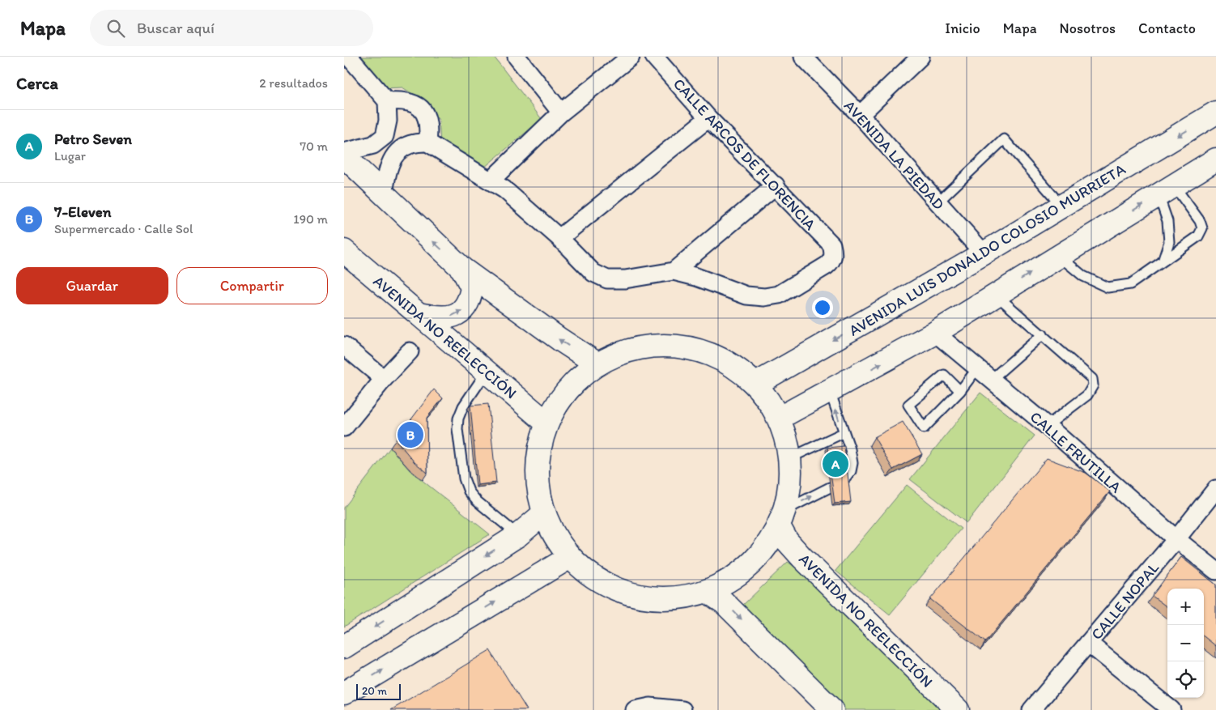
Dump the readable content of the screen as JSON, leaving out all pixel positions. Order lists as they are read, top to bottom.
{
  "streets": {
    "main road": ["AVENIDA LUIS DONALDO COLOSIO MURRIETA", "AVENIDA NO REELECCIÓN"],
    "street": [
      "CALLE ARCOS DE FLORENCIA",
      "AVENIDA LA PIEDAD",
      "CALLE FRUTILLA",
      "CALLE NOPAL"
    ]
  },
  "crossings": [
    ["AVENIDA LA PIEDAD", "AVENIDA LUIS DONALDO COLOSIO MURRIETA"],
    ["CALLE FRUTILLA", "CALLE NOPAL"]
  ],
  "scale_bar": "20 m",
  "page": {
    "header": "Mapa",
    "search": "Buscar aquí",
    "nav": [
      "Inicio",
      "Mapa",
      "Nosotros",
      "Contacto"
    ],
    "heading": ["Cerca", "2 resultados"],
    "list": [
      {
        "mark": "A",
        "name": "Petro Seven",
        "note": "Lugar",
        "value": "70 m"
      },
      {
        "mark": "B",
        "name": "7-Eleven",
        "note": "Supermercado · Calle Sol",
        "value": "190 m"
      }
    ],
    "buttons": ["Guardar", "Compartir"],
    "pins": ["B", "A"],
    "map_buttons": ["+", "−"],
    "scale": "20 m"
  }
}
